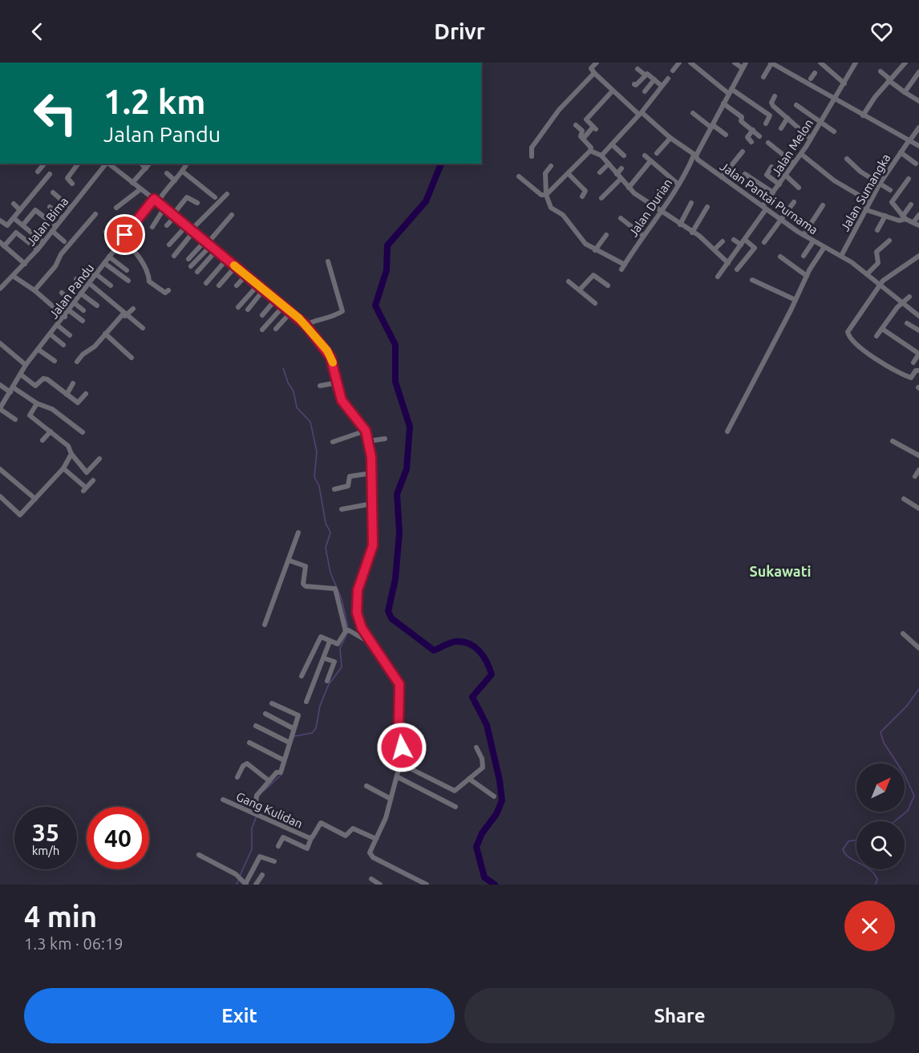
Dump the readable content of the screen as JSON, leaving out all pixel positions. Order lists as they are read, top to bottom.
{
  "streets": {
    "street": [
      "Jalan Melon",
      "Jalan Sumangka",
      "Jalan Pantai Purnama",
      "Jalan Durian",
      "Jalan Bima",
      "Jalan Pandu",
      "Gang Kulidan"
    ]
  },
  "crossings": [
    ["Jalan Melon", "Jalan Pantai Purnama"],
    ["Jalan Sumangka", "Jalan Pantai Purnama"],
    ["Jalan Pantai Purnama", "Jalan Durian"]
  ],
  "districts": ["Sukawati"],
  "north": "top right",
  "page": {
    "header": "Drivr",
    "turn": ["1.2 km", "Jalan Pandu"],
    "speed": "35 km/h",
    "limit": "40",
    "heading": ["4 min", "1.3 km · 06:19"],
    "buttons": ["Exit", "Share"]
  }
}
